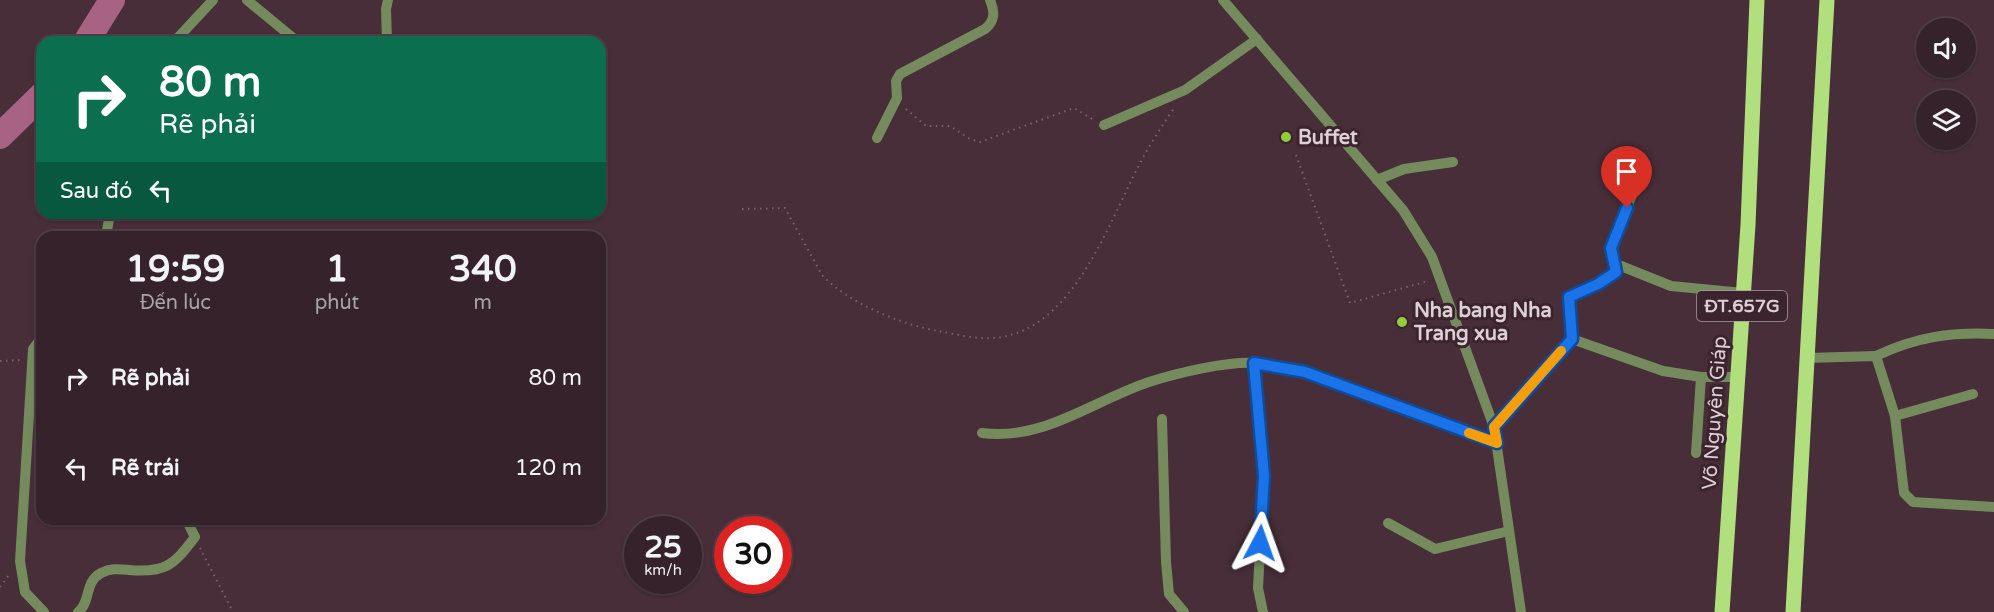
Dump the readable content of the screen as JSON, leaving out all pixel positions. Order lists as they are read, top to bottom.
{
  "streets": {
    "main road": ["ĐT.657G", "Võ Nguyên Giáp"]
  },
  "places": ["Buffet", "Nha bang Nha Trang xua"],
  "page": {
    "turn": ["80 m", "Rẽ phải"],
    "then": "Sau đó",
    "eta": [
      "19:59",
      "Đến lúc",
      "1",
      "phút",
      "340",
      "m"
    ],
    "list": [
      {
        "name": "Rẽ phải",
        "value": "80 m"
      },
      {
        "name": "Rẽ trái",
        "value": "120 m"
      }
    ],
    "speed": "25 km/h",
    "limit": "30"
  }
}
